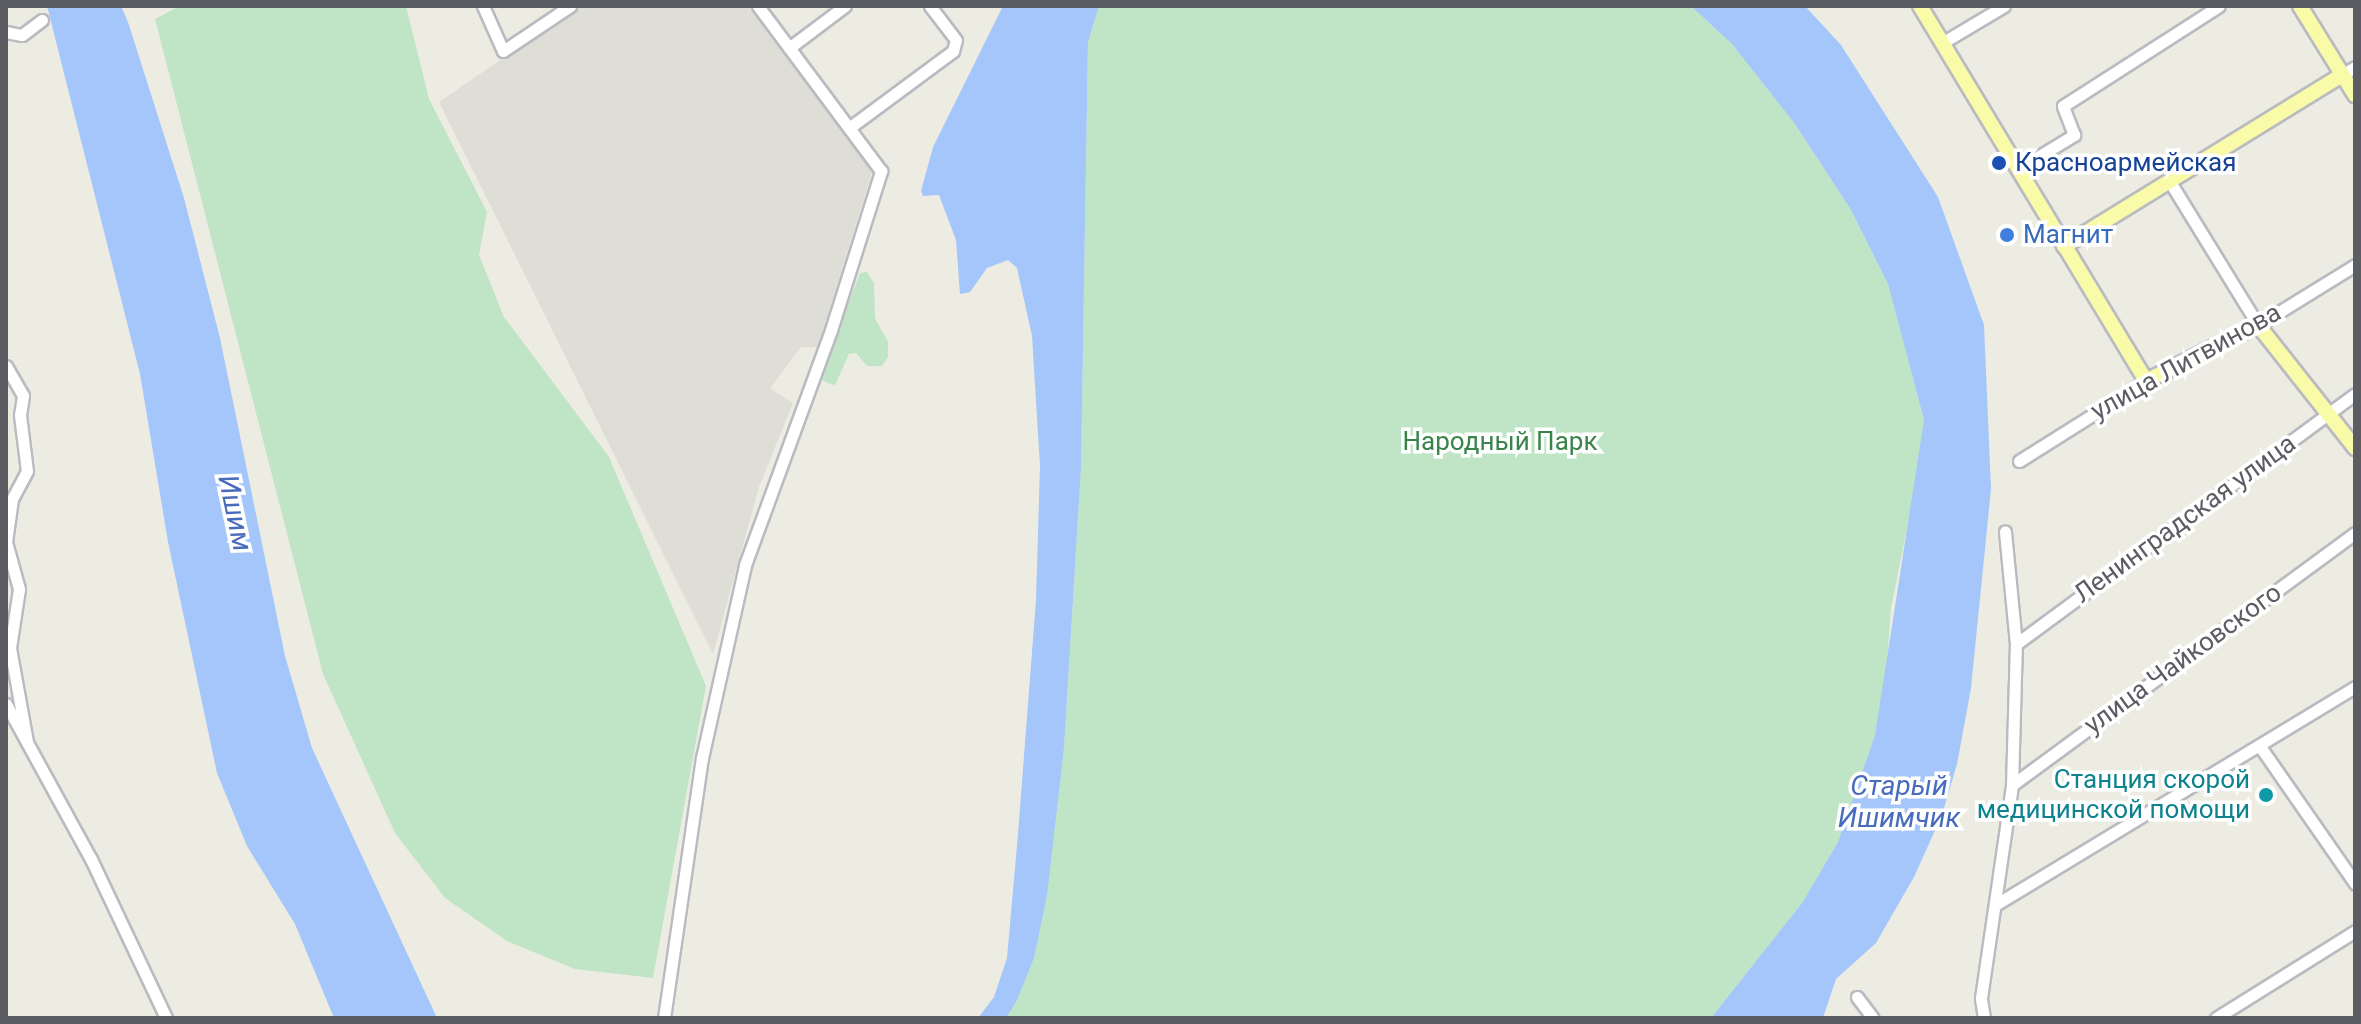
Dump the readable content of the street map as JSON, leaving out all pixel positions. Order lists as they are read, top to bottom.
{
  "streets": {
    "main road": ["улица Литвинова"],
    "street": ["Ленинградская улица", "улица Чайковского"]
  },
  "water": ["Ишим", "Старый Ишимчик"],
  "parks": ["Народный Парк"],
  "places": ["Красноармейская", "Магнит", "Станция скорой медицинской помощи"]
}
